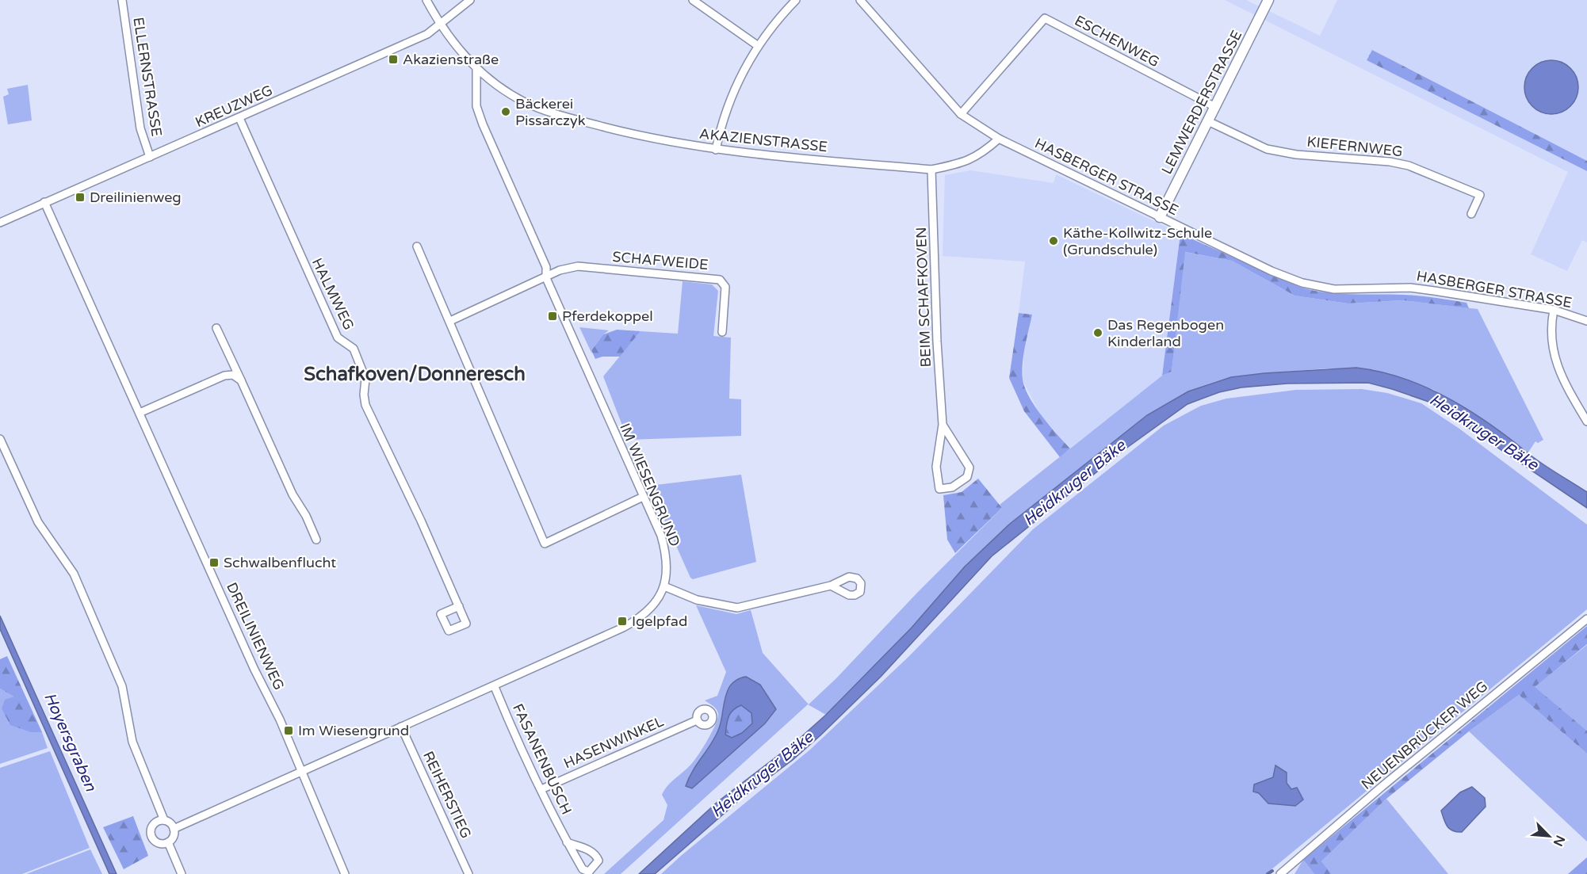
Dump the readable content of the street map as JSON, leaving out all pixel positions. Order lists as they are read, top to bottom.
{
  "streets": {
    "street": [
      "ESCHENWEG",
      "ELLERNSTRASSE",
      "LEMWERDERSTRASSE",
      "KREUZWEG",
      "AKAZIENSTRASSE",
      "KIEFERNWEG",
      "HASBERGER STRASSE",
      "SCHAFWEIDE",
      "HALMWEG",
      "BEIM SCHAFKOVEN",
      "IM WIESENGRUND",
      "DREILINIENWEG",
      "NEUENBRÜCKER WEG",
      "HASENWINKEL",
      "FASANENBUSCH",
      "REIHERSTIEG"
    ]
  },
  "crossings": [
    ["ESCHENWEG", "LEMWERDERSTRASSE"],
    ["ESCHENWEG", "HASBERGER STRASSE"],
    ["ELLERNSTRASSE", "KREUZWEG"],
    ["LEMWERDERSTRASSE", "KIEFERNWEG"],
    ["LEMWERDERSTRASSE", "HASBERGER STRASSE"],
    ["KREUZWEG", "AKAZIENSTRASSE"],
    ["KREUZWEG", "HALMWEG"],
    ["KREUZWEG", "DREILINIENWEG"],
    ["AKAZIENSTRASSE", "HASBERGER STRASSE"],
    ["AKAZIENSTRASSE", "BEIM SCHAFKOVEN"],
    ["AKAZIENSTRASSE", "IM WIESENGRUND"],
    ["SCHAFWEIDE", "IM WIESENGRUND"],
    ["IM WIESENGRUND", "DREILINIENWEG"],
    ["IM WIESENGRUND", "FASANENBUSCH"],
    ["IM WIESENGRUND", "REIHERSTIEG"],
    ["HASENWINKEL", "FASANENBUSCH"]
  ],
  "districts": ["Schafkoven/Donneresch"],
  "water": ["Heidkruger Bäke", "Hoyersgraben"],
  "places": {
    "transit": [
      "Akazienstraße",
      "Dreilinienweg",
      "Pferdekoppel",
      "Schwalbenflucht",
      "Igelpfad",
      "Im Wiesengrund"
    ],
    "other": ["Bäckerei Pissarczyk", "Käthe-Kollwitz-Schule (Grundschule)", "Das Regenbogen Kinderland"]
  },
  "north": "bottom right"
}
